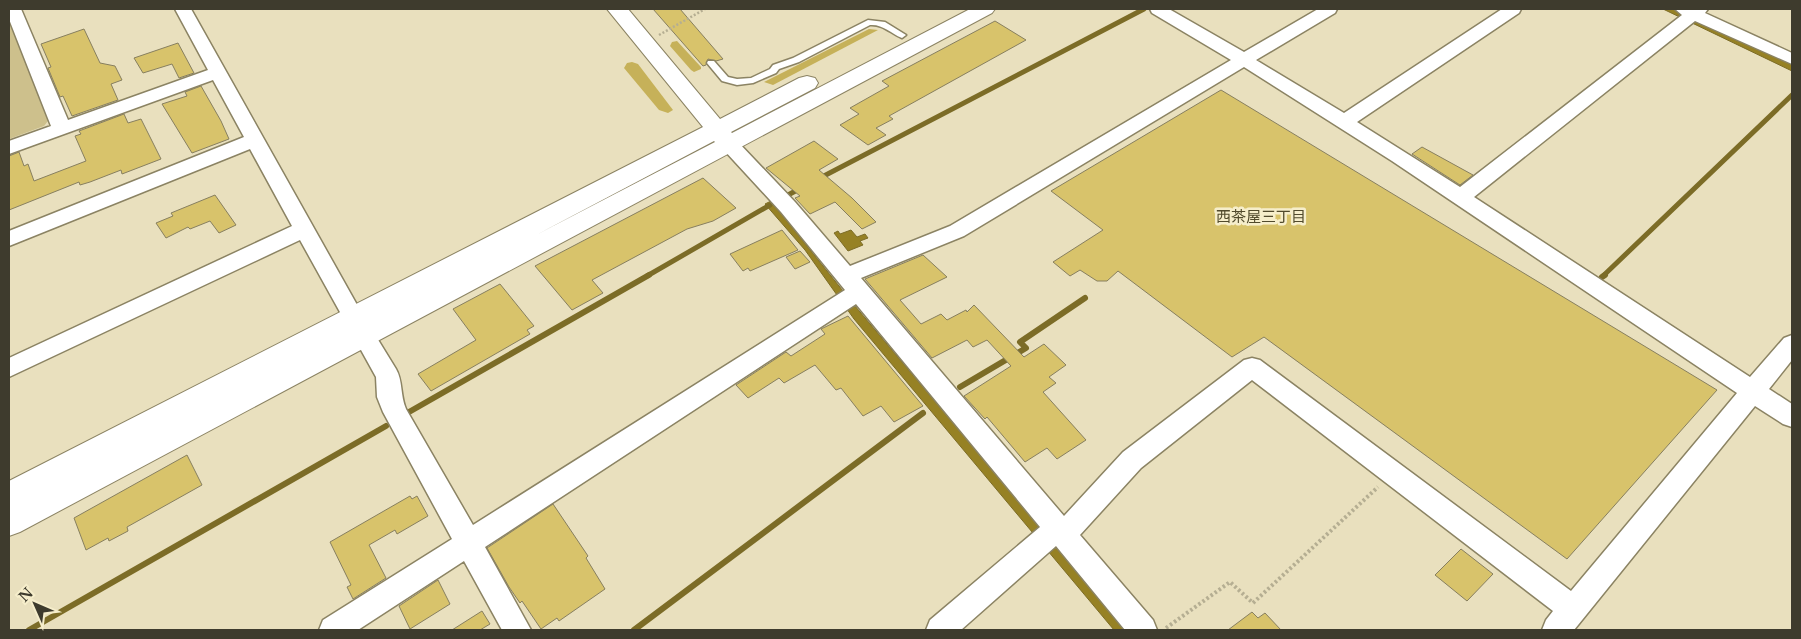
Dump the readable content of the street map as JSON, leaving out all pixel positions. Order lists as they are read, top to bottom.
{
  "districts": ["西茶屋三丁目"],
  "north": "top left"
}
